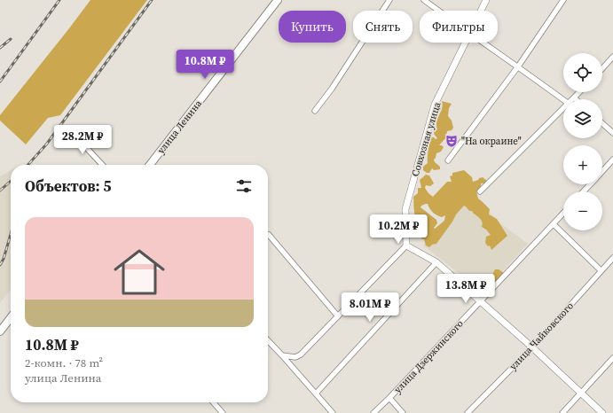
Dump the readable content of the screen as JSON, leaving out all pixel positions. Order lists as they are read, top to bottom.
{
  "streets": {
    "main road": ["улица Ленина"],
    "street": ["Совхозная улица", "улица Чайковского", "улица Дзержинского"]
  },
  "places": {
    "theatre": ["\"На окраине\""]
  },
  "page": {
    "chip": ["Купить", "Снять", "Фильтры"],
    "price": [
      "10.8M ₽",
      "28.2M ₽",
      "10.2M ₽",
      "13.8M ₽",
      "8.01M ₽"
    ],
    "map_buttons": ["+", "−"],
    "heading": "Объектов: 5",
    "list": [
      {
        "name": "10.8M ₽",
        "note": "2-комн. · 78 m² · улица Ленина"
      }
    ]
  }
}
